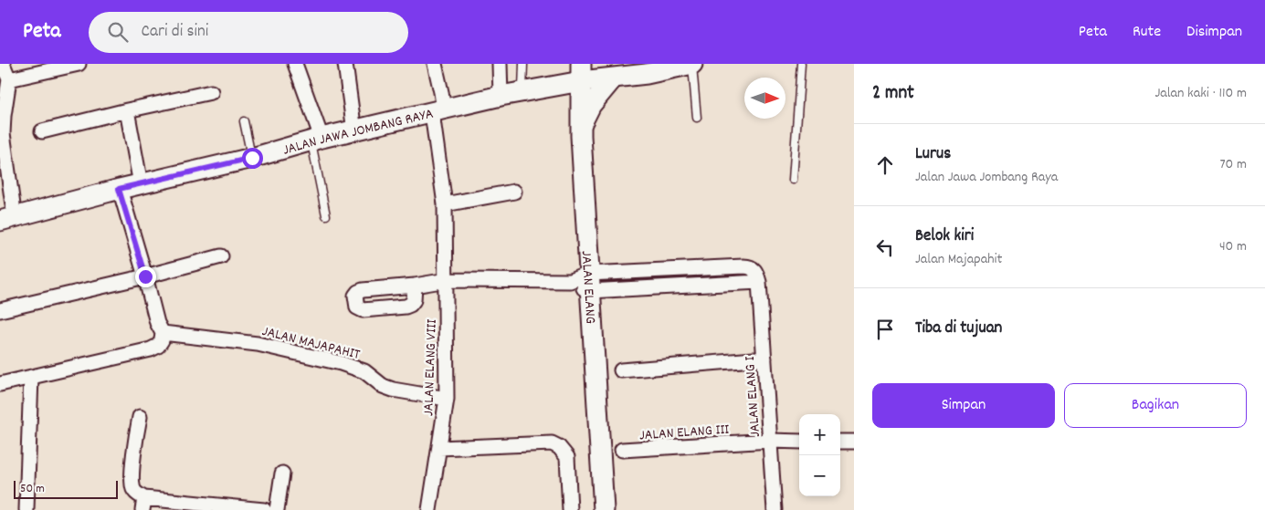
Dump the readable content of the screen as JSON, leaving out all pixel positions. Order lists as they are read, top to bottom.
{
  "streets": {
    "main road": ["JALAN JAWA JOMBANG RAYA", "JALAN ELANG"],
    "street": [
      "JALAN MAJAPAHIT",
      "JALAN ELANG VIII",
      "JALAN ELANG I",
      "JALAN ELANG III"
    ]
  },
  "crossings": [
    ["JALAN JAWA JOMBANG RAYA", "JALAN ELANG"],
    ["JALAN JAWA JOMBANG RAYA", "JALAN ELANG VIII"],
    ["JALAN ELANG", "JALAN ELANG I"],
    ["JALAN MAJAPAHIT", "JALAN ELANG VIII"],
    ["JALAN ELANG I", "JALAN ELANG III"]
  ],
  "scale_bar": "50 m",
  "north": "right",
  "page": {
    "header": "Peta",
    "search": "Cari di sini",
    "nav": ["Peta", "Rute", "Disimpan"],
    "heading": ["2 mnt", "Jalan kaki · 110 m"],
    "list": [
      ["Lurus", "Jalan Jawa Jombang Raya", "70 m"],
      ["Belok kiri", "Jalan Majapahit", "40 m"],
      "Tiba di tujuan"
    ],
    "buttons": ["Simpan", "Bagikan"],
    "map_buttons": ["+", "−"],
    "scale": "50 m"
  }
}
